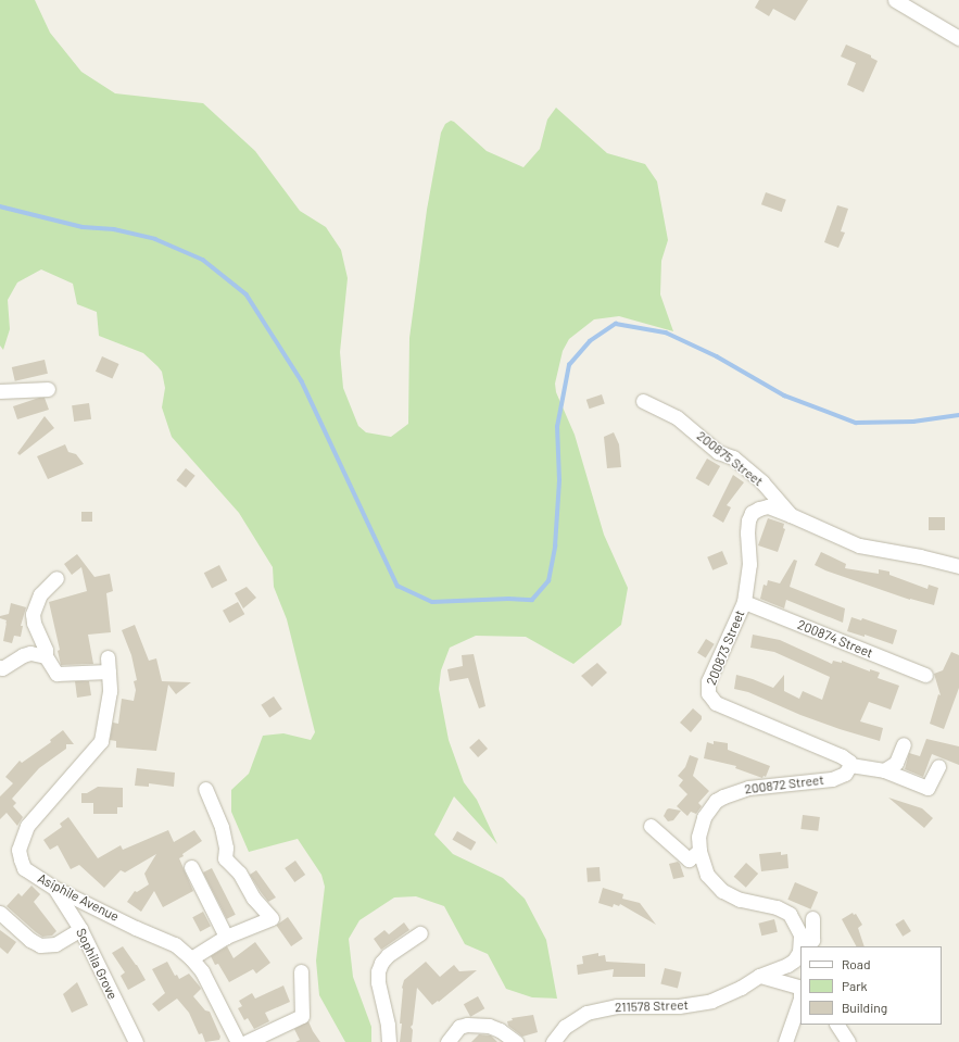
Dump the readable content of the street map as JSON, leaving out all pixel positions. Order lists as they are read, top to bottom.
{
  "streets": {
    "street": [
      "200875 Street",
      "200874 Street",
      "200873 Street",
      "200872 Street",
      "Asiphile Avenue",
      "Sophila Grove",
      "211578 Street"
    ]
  },
  "crossings": [
    ["200875 Street", "200873 Street"],
    ["200874 Street", "200873 Street"],
    ["200873 Street", "200872 Street"],
    ["200872 Street", "211578 Street"],
    ["Asiphile Avenue", "Sophila Grove"]
  ],
  "legend": ["Road", "Park", "Building"]
}
